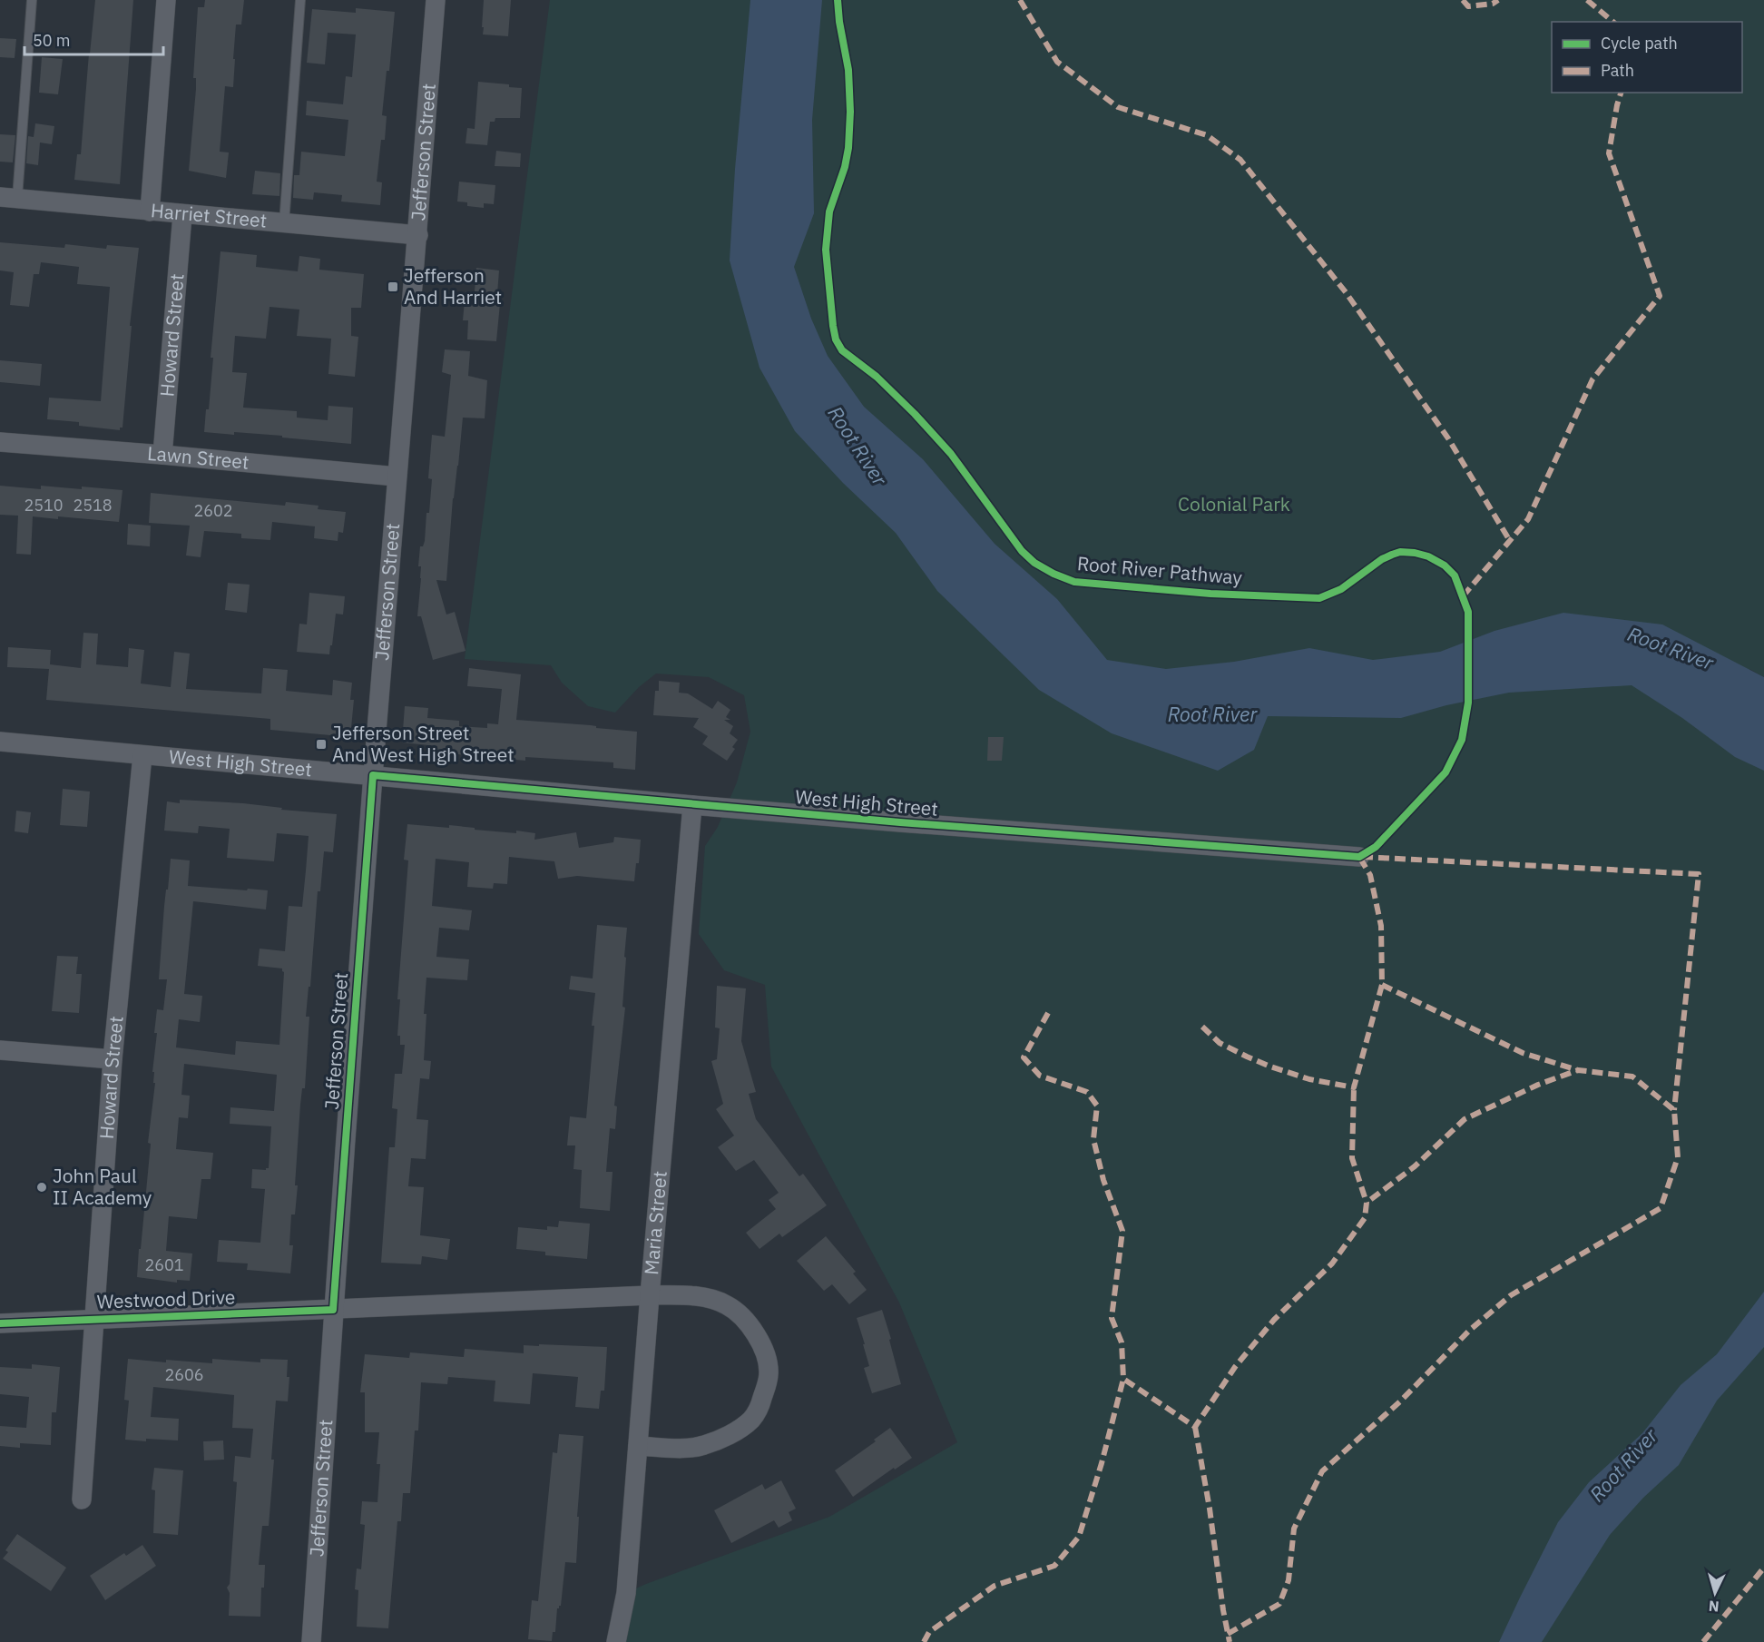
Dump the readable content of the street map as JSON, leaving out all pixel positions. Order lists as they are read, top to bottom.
{
  "streets": {
    "street": [
      "Jefferson Street",
      "Harriet Street",
      "Howard Street",
      "Lawn Street",
      "West High Street",
      "Maria Street",
      "Westwood Drive"
    ],
    "cycle path": ["Root River Pathway"]
  },
  "crossings": [
    ["Jefferson Street", "Harriet Street"],
    ["Jefferson Street", "Lawn Street"],
    ["Jefferson Street", "West High Street"],
    ["Jefferson Street", "Westwood Drive"],
    ["Harriet Street", "Howard Street"],
    ["Howard Street", "Lawn Street"],
    ["Howard Street", "West High Street"],
    ["Howard Street", "Westwood Drive"],
    ["West High Street", "Maria Street"],
    ["Maria Street", "Westwood Drive"]
  ],
  "water": ["Root River"],
  "parks": ["Colonial Park"],
  "places": {
    "transit": ["Jefferson And Harriet", "Jefferson Street And West High Street"],
    "other": ["John Paul II Academy"]
  },
  "house_numbers": [
    "2510",
    "2518",
    "2602",
    "2601",
    "2606"
  ],
  "legend": ["Cycle path", "Path"],
  "scale_bar": "50 m",
  "north": "bottom"
}
